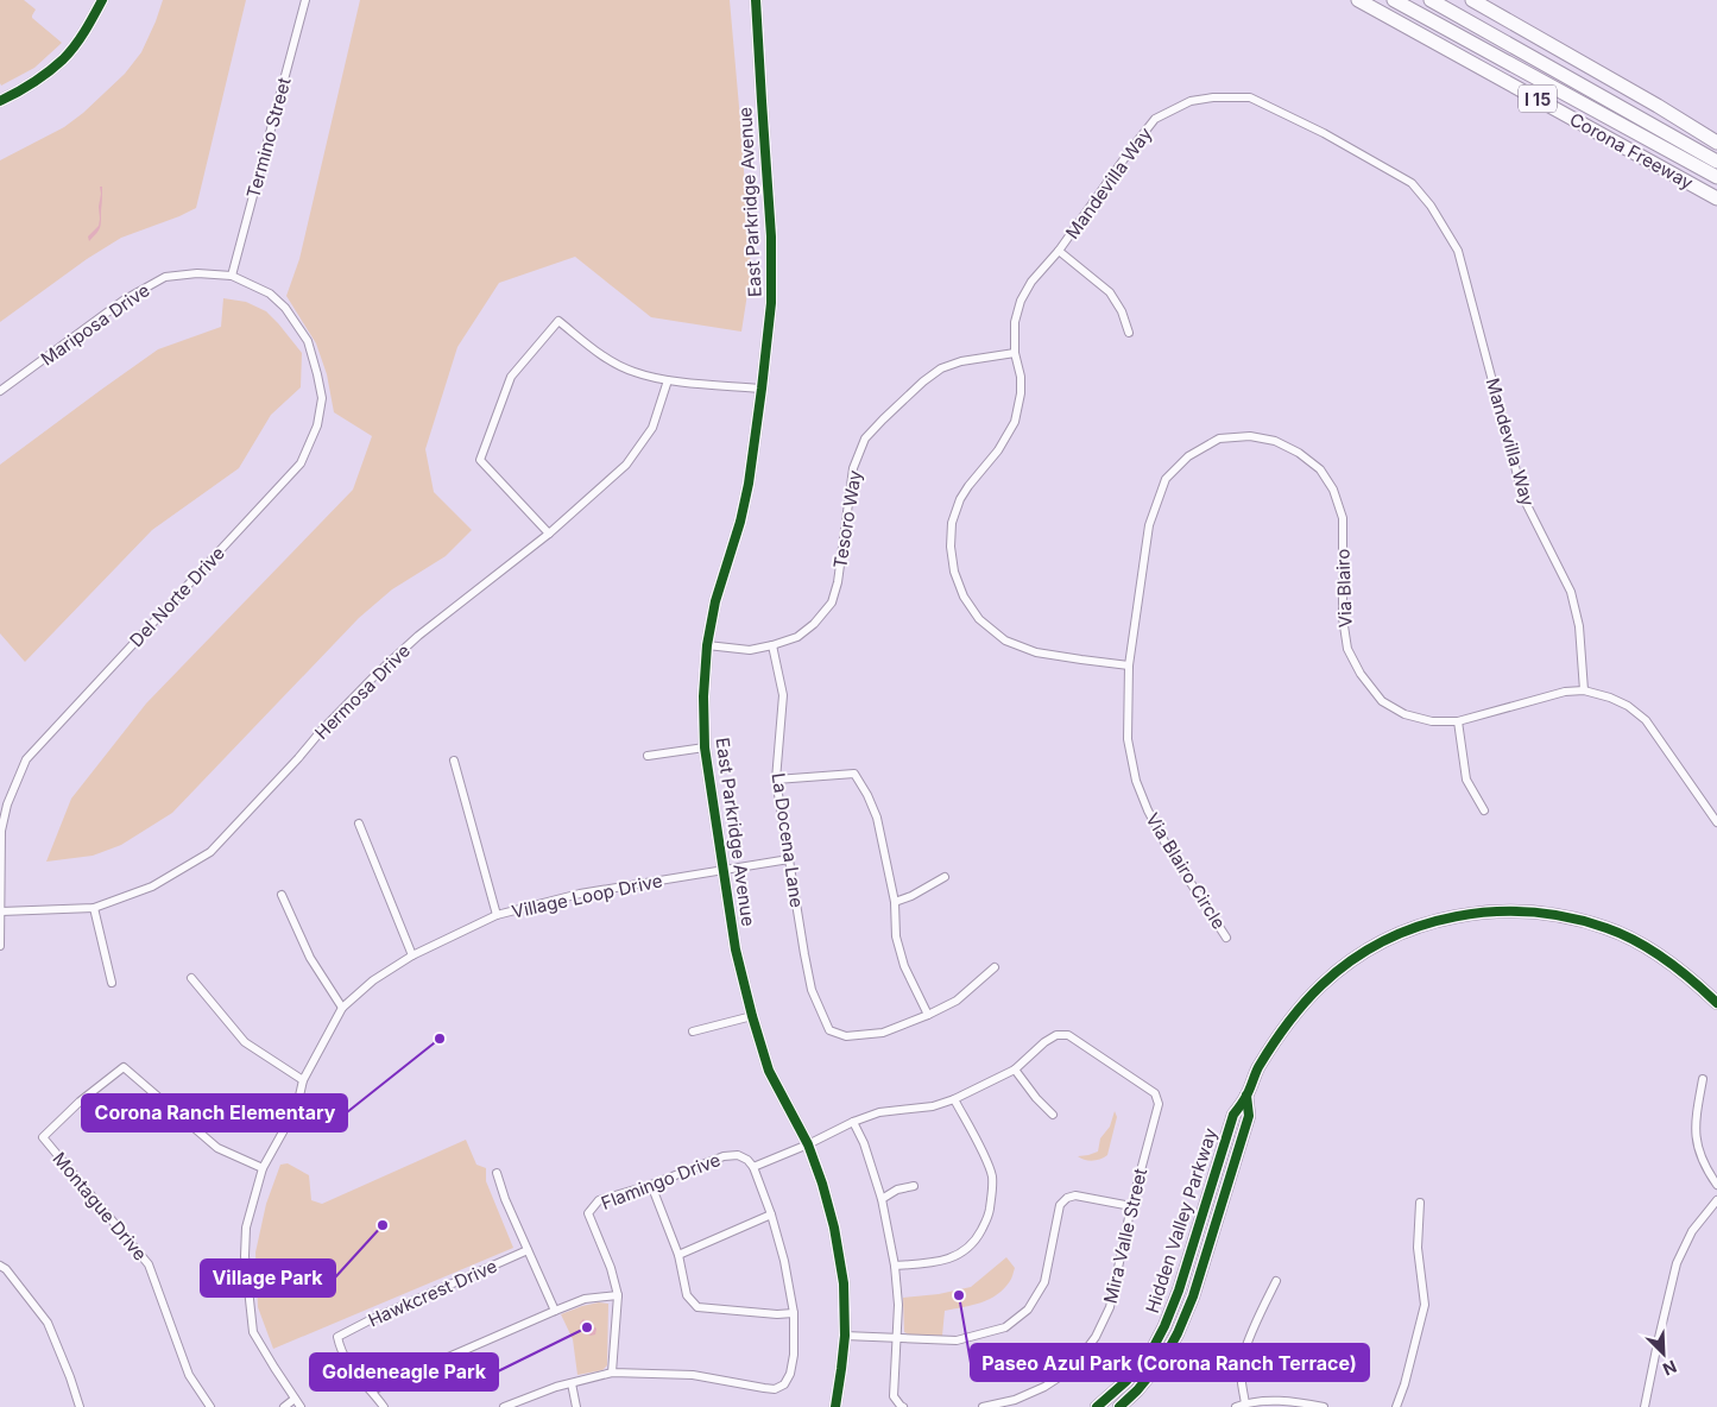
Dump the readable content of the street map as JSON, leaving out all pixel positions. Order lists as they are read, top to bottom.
{
  "streets": {
    "highway": ["I 15", "Corona Freeway"],
    "main road": ["East Parkridge Avenue", "Hidden Valley Parkway"],
    "street": [
      "Termino Street",
      "Mandevilla Way",
      "Mariposa Drive",
      "Tesoro Way",
      "Via Blairo",
      "Del Norte Drive",
      "Hermosa Drive",
      "La Docena Lane",
      "Via Blairo Circle",
      "Village Loop Drive",
      "Flamingo Drive",
      "Montague Drive",
      "Mira Valle Street",
      "Hawkcrest Drive"
    ]
  },
  "crossings": [
    ["Termino Street", "Mariposa Drive"],
    ["Termino Street", "Del Norte Drive"],
    ["Mandevilla Way", "Tesoro Way"],
    ["Mandevilla Way", "Via Blairo"],
    ["Mandevilla Way", "Via Blairo Circle"],
    ["East Parkridge Avenue", "Tesoro Way"],
    ["East Parkridge Avenue", "Village Loop Drive"],
    ["Mariposa Drive", "Del Norte Drive"],
    ["Tesoro Way", "La Docena Lane"],
    ["Via Blairo", "Via Blairo Circle"],
    ["Del Norte Drive", "Hermosa Drive"],
    ["La Docena Lane", "Village Loop Drive"],
    ["Village Loop Drive", "Montague Drive"]
  ],
  "places": [
    "Corona Ranch Elementary",
    "Village Park",
    "Paseo Azul Park (Corona Ranch Terrace)",
    "Goldeneagle Park"
  ],
  "north": "bottom right"
}
